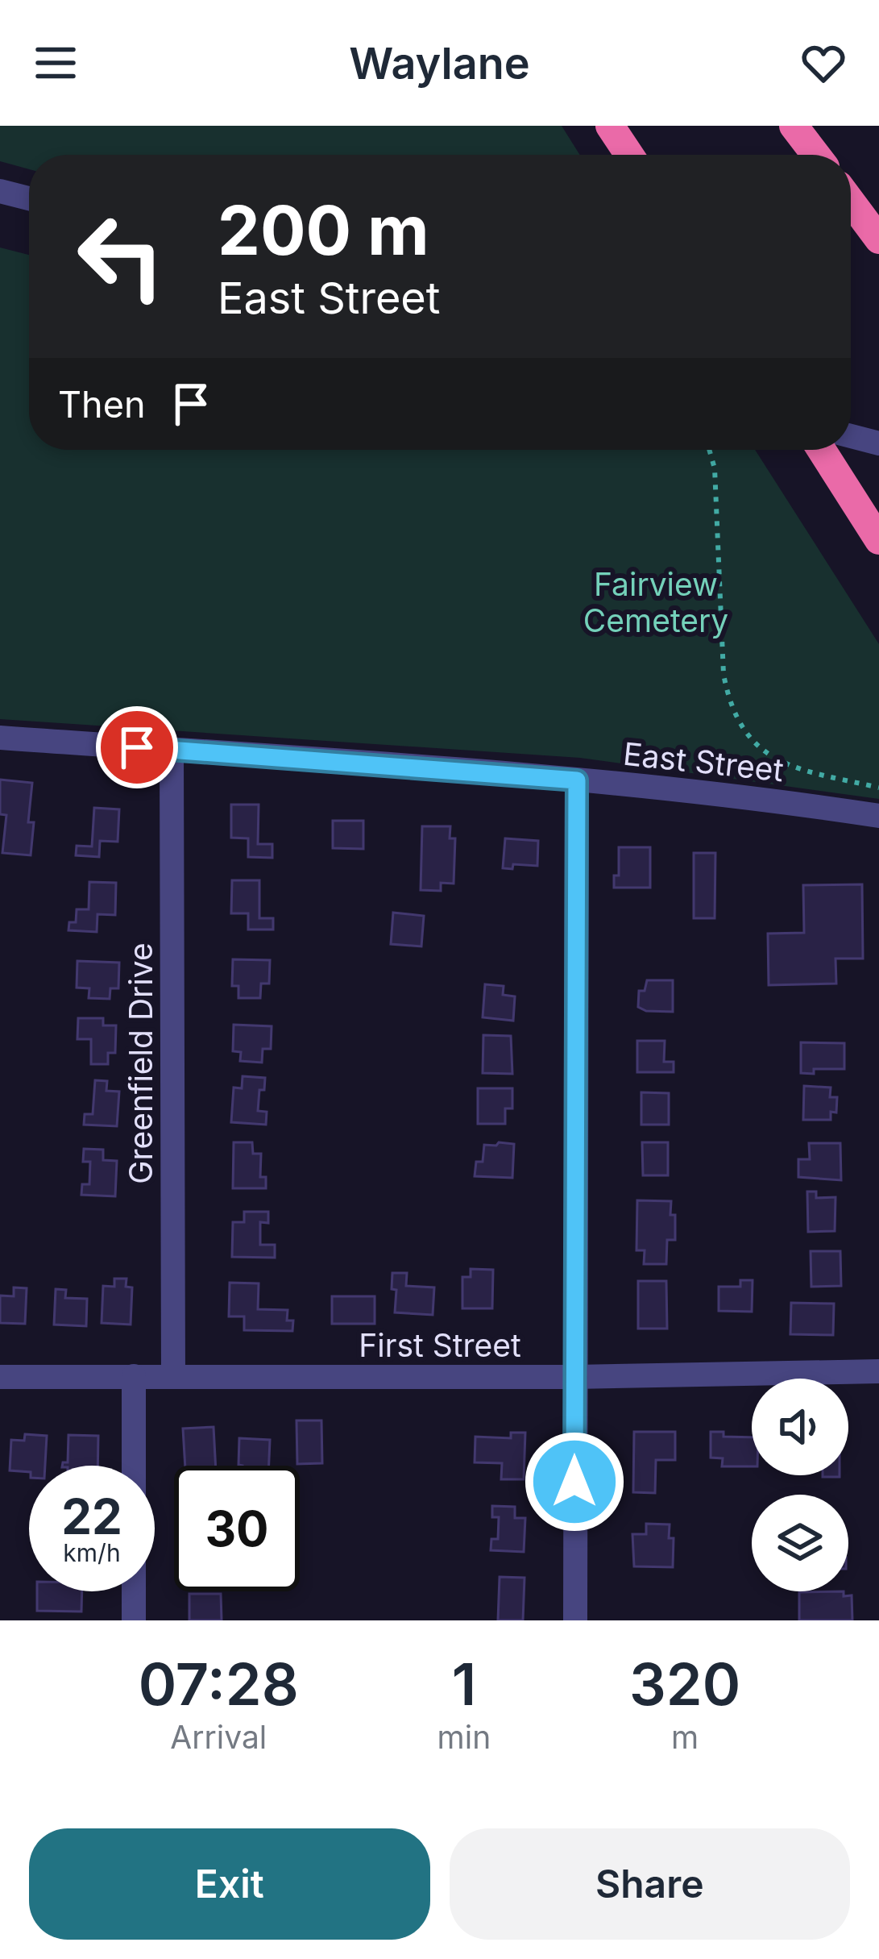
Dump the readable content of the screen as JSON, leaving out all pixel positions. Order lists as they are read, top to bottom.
{
  "streets": {
    "street": ["East Street", "Greenfield Drive", "First Street"]
  },
  "crossings": [
    ["East Street", "Greenfield Drive"],
    ["Greenfield Drive", "First Street"]
  ],
  "parks": ["Fairview Cemetery"],
  "page": {
    "header": "Waylane",
    "turn": ["200 m", "East Street"],
    "then": "Then",
    "speed": "22 km/h",
    "limit": "30",
    "eta": [
      "07:28",
      "Arrival",
      "1",
      "min",
      "320",
      "m"
    ],
    "buttons": ["Exit", "Share"]
  }
}
